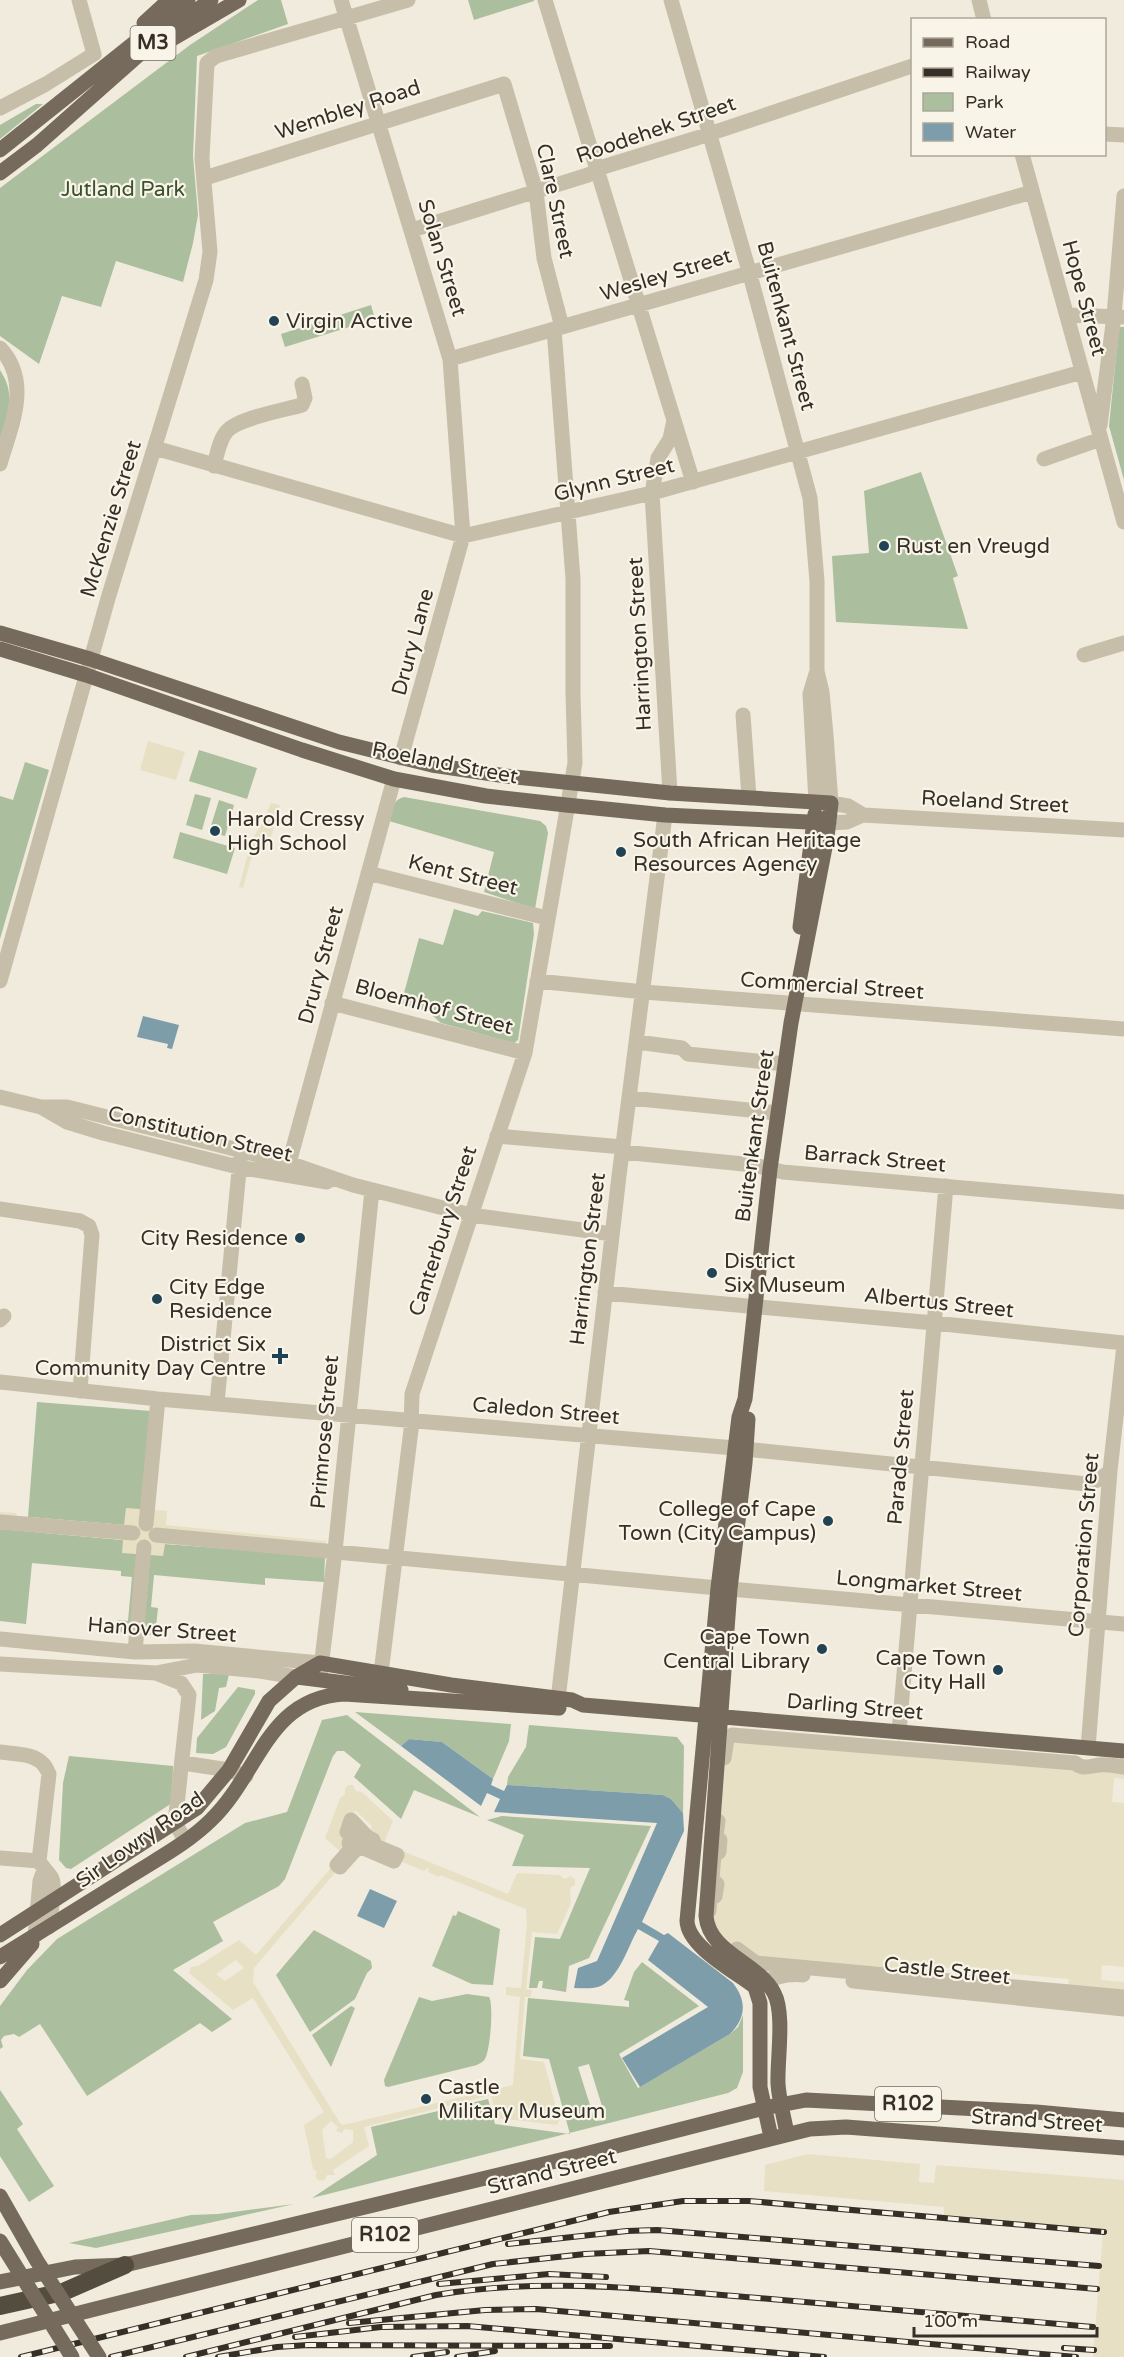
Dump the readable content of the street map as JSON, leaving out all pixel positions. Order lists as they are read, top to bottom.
{
  "streets": {
    "main road": [
      "M3",
      "Buitenkant Street",
      "Roeland Street",
      "Darling Street",
      "Sir Lowry Road",
      "R102",
      "Strand Street"
    ],
    "street": [
      "Wembley Road",
      "Roodehek Street",
      "Clare Street",
      "Solan Street",
      "Wesley Street",
      "Hope Street",
      "Glynn Street",
      "McKenzie Street",
      "Drury Lane",
      "Harrington Street",
      "Kent Street",
      "Drury Street",
      "Commercial Street",
      "Bloemhof Street",
      "Constitution Street",
      "Barrack Street",
      "Canterbury Street",
      "Albertus Street",
      "Caledon Street",
      "Primrose Street",
      "Parade Street",
      "Corporation Street",
      "Longmarket Street",
      "Hanover Street",
      "Castle Street"
    ]
  },
  "crossings": [
    ["Wembley Road", "Clare Street"],
    ["Wembley Road", "Solan Street"],
    ["Wembley Road", "McKenzie Street"],
    ["Roodehek Street", "Clare Street"],
    ["Roodehek Street", "Solan Street"],
    ["Roodehek Street", "Buitenkant Street"],
    ["Clare Street", "Wesley Street"],
    ["Clare Street", "Glynn Street"],
    ["Clare Street", "Canterbury Street"],
    ["Solan Street", "Wesley Street"],
    ["Solan Street", "Glynn Street"],
    ["Solan Street", "McKenzie Street"],
    ["Solan Street", "Drury Lane"],
    ["Wesley Street", "Hope Street"],
    ["Wesley Street", "Buitenkant Street"],
    ["Hope Street", "Glynn Street"],
    ["Buitenkant Street", "Glynn Street"],
    ["Buitenkant Street", "Roeland Street"],
    ["Buitenkant Street", "Commercial Street"],
    ["Buitenkant Street", "Barrack Street"],
    ["Buitenkant Street", "Albertus Street"],
    ["Buitenkant Street", "Caledon Street"],
    ["Buitenkant Street", "Longmarket Street"],
    ["Buitenkant Street", "Darling Street"],
    ["Glynn Street", "McKenzie Street"],
    ["Glynn Street", "Drury Lane"],
    ["Glynn Street", "Harrington Street"],
    ["Glynn Street", "Canterbury Street"],
    ["McKenzie Street", "Roeland Street"],
    ["Drury Lane", "Roeland Street"],
    ["Harrington Street", "Roeland Street"],
    ["Harrington Street", "Commercial Street"],
    ["Harrington Street", "Constitution Street"],
    ["Harrington Street", "Barrack Street"],
    ["Harrington Street", "Albertus Street"],
    ["Harrington Street", "Caledon Street"],
    ["Harrington Street", "Longmarket Street"],
    ["Harrington Street", "Darling Street"],
    ["Roeland Street", "Drury Street"],
    ["Roeland Street", "Canterbury Street"],
    ["Kent Street", "Drury Street"],
    ["Kent Street", "Canterbury Street"],
    ["Drury Street", "Bloemhof Street"],
    ["Drury Street", "Constitution Street"],
    ["Commercial Street", "Canterbury Street"],
    ["Bloemhof Street", "Canterbury Street"],
    ["Constitution Street", "Canterbury Street"],
    ["Constitution Street", "Primrose Street"],
    ["Barrack Street", "Canterbury Street"],
    ["Barrack Street", "Parade Street"],
    ["Canterbury Street", "Caledon Street"],
    ["Canterbury Street", "Longmarket Street"],
    ["Canterbury Street", "Darling Street"],
    ["Albertus Street", "Parade Street"],
    ["Albertus Street", "Corporation Street"],
    ["Caledon Street", "Primrose Street"],
    ["Caledon Street", "Parade Street"],
    ["Primrose Street", "Longmarket Street"],
    ["Primrose Street", "Hanover Street"],
    ["Primrose Street", "Darling Street"],
    ["Parade Street", "Longmarket Street"],
    ["Parade Street", "Darling Street"],
    ["Corporation Street", "Longmarket Street"],
    ["Corporation Street", "Darling Street"],
    ["Hanover Street", "Darling Street"],
    ["Hanover Street", "Sir Lowry Road"],
    ["Darling Street", "Sir Lowry Road"]
  ],
  "parks": ["Jutland Park"],
  "places": {
    "other": [
      "Virgin Active",
      "Rust en Vreugd",
      "Harold Cressy High School",
      "South African Heritage Resources Agency",
      "City Residence",
      "District Six Museum",
      "City Edge Residence",
      "College of Cape Town (City Campus)",
      "Cape Town Central Library",
      "Cape Town City Hall",
      "Castle Military Museum"
    ],
    "health": ["District Six Community Day Centre"]
  },
  "legend": [
    "Road",
    "Railway",
    "Park",
    "Water"
  ],
  "scale_bar": "100 m"
}
